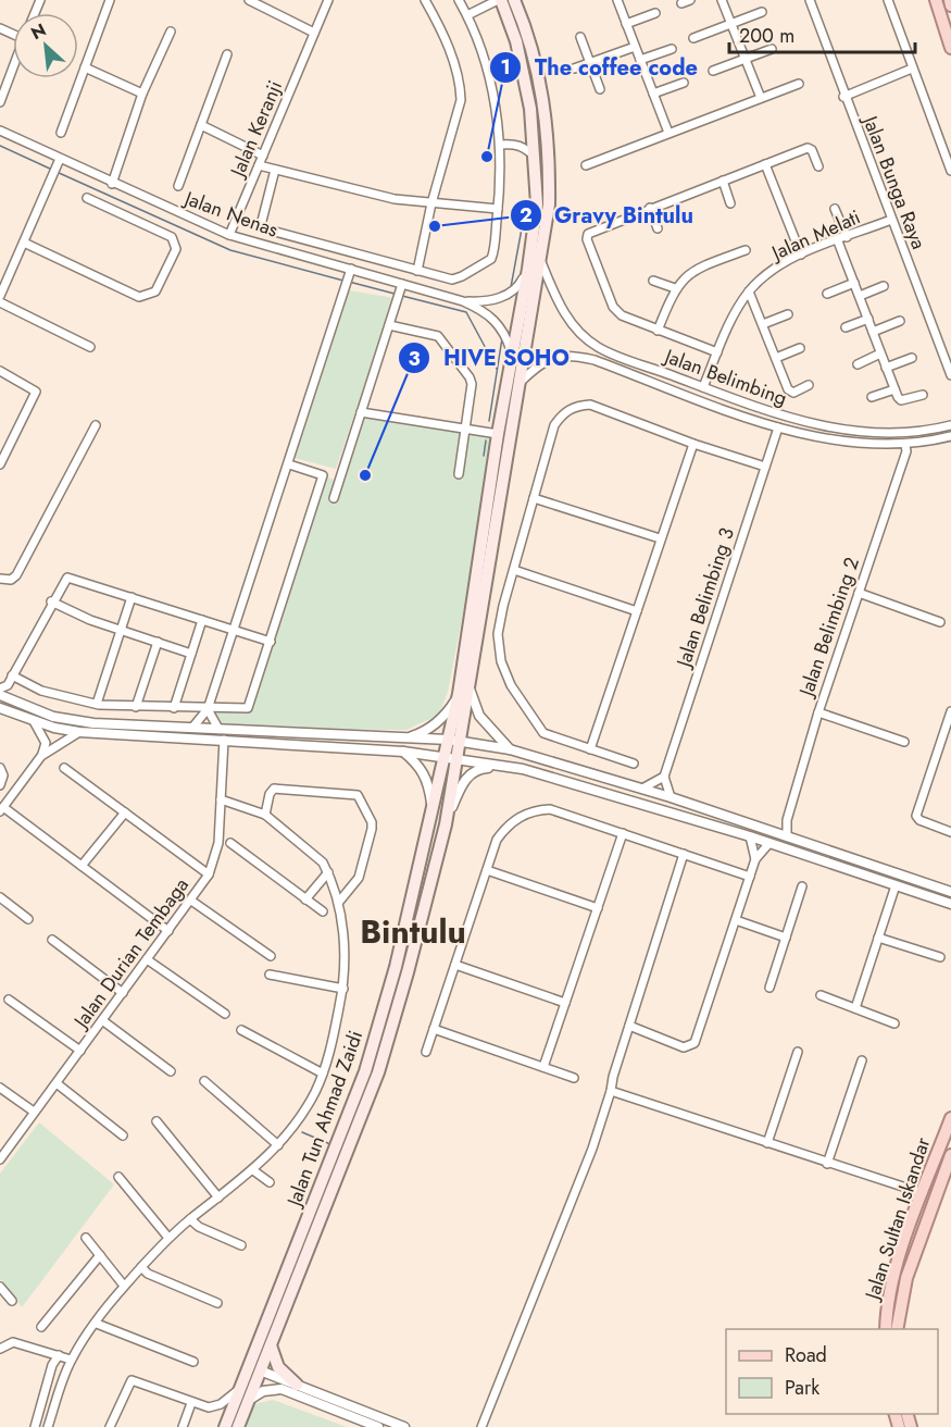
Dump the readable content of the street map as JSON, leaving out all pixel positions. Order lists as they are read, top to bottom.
{
  "streets": {
    "main road": ["Jalan Tun Ahmad Zaidi", "Jalan Sultan Iskandar"],
    "street": [
      "Jalan Keranji",
      "Jalan Bunga Raya",
      "Jalan Nenas",
      "Jalan Melati",
      "Jalan Belimbing",
      "Jalan Belimbing 3",
      "Jalan Belimbing 2",
      "Jalan Durian Tembaga"
    ]
  },
  "crossings": [
    ["Jalan Keranji", "Jalan Nenas"],
    ["Jalan Bunga Raya", "Jalan Melati"],
    ["Jalan Melati", "Jalan Belimbing"],
    ["Jalan Belimbing", "Jalan Belimbing 3"],
    ["Jalan Belimbing", "Jalan Belimbing 2"]
  ],
  "districts": ["Bintulu"],
  "places": ["The coffee code", "Gravy Bintulu", "HIVE SOHO"],
  "legend": ["Road", "Park"],
  "scale_bar": "200 m",
  "north": "top left"
}
